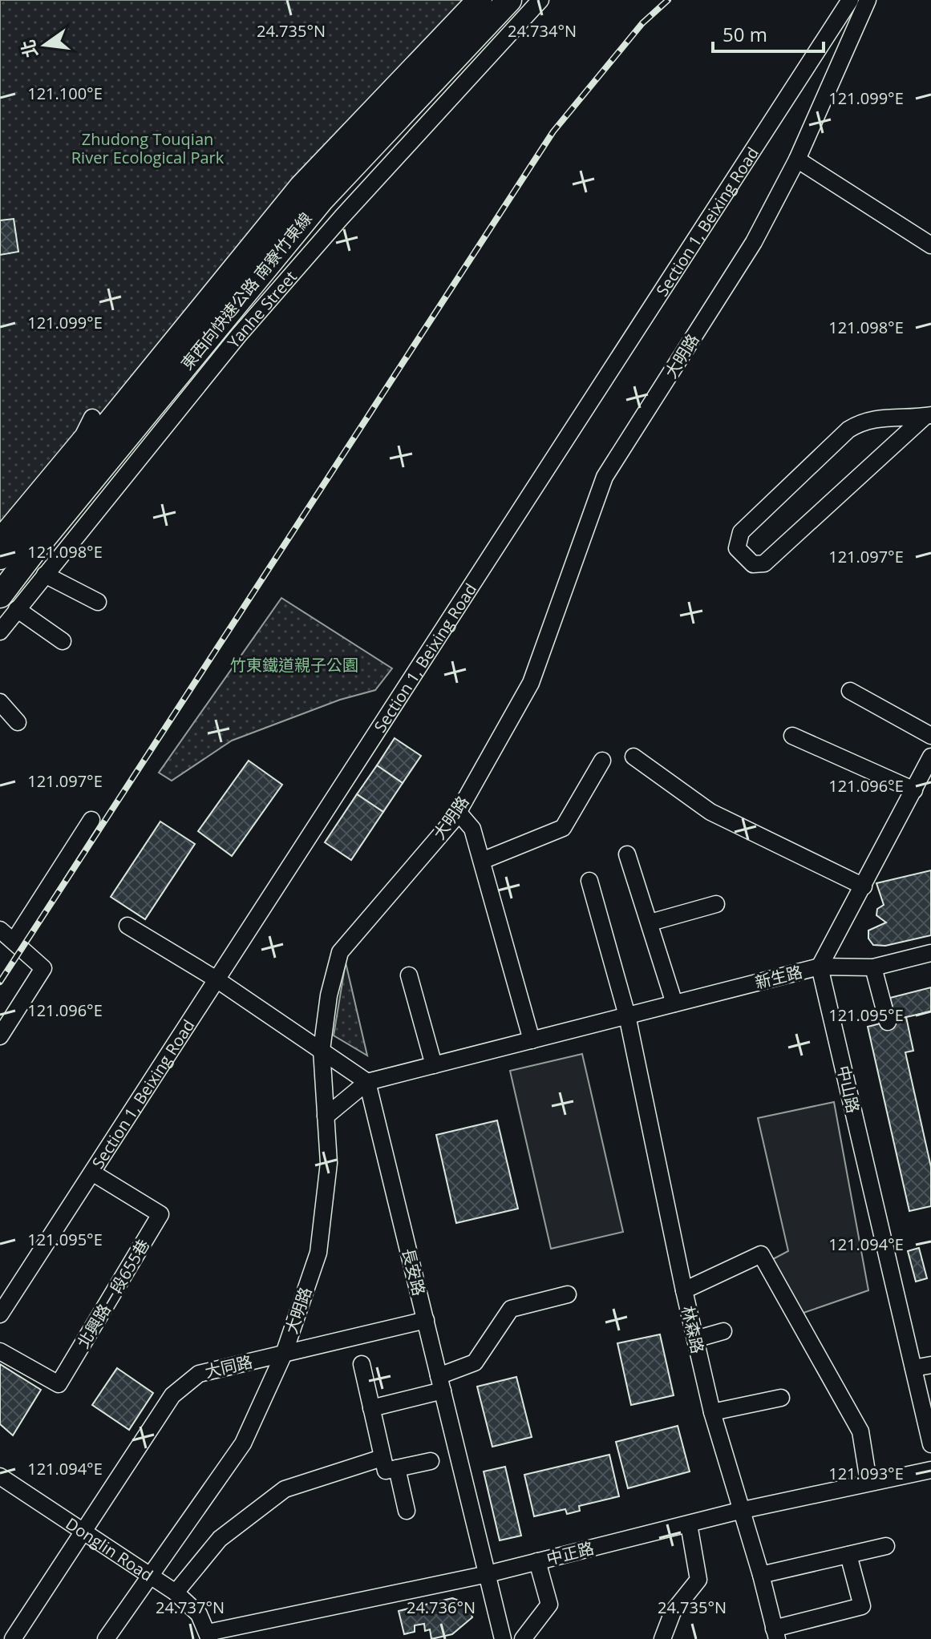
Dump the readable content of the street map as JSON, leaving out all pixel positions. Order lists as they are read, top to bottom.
{
  "streets": {
    "highway": ["東西向快速公路 南寮竹東線"],
    "street": [
      "Section 1, Beixing Road",
      "Yanhe Street",
      "大明路",
      "新生路",
      "中山路",
      "長安路",
      "北興路ㄧ段655巷",
      "林森路",
      "大同路",
      "Donglin Road",
      "中正路"
    ]
  },
  "crossings": [
    ["Section 1, Beixing Road", "北興路ㄧ段655巷"],
    ["東西向快速公路 南寮竹東線", "Yanhe Street"],
    ["大明路", "新生路"],
    ["大明路", "大同路"],
    ["大明路", "Donglin Road"],
    ["新生路", "中山路"],
    ["新生路", "長安路"],
    ["新生路", "林森路"],
    ["長安路", "大同路"],
    ["長安路", "中正路"],
    ["林森路", "中正路"],
    ["大同路", "Donglin Road"],
    ["Donglin Road", "中正路"]
  ],
  "parks": ["Zhudong Touqian River Ecological Park", "竹東鐵道親子公園"],
  "scale_bar": "50 m",
  "north": "left",
  "coordinates": [
    "24.735°N",
    "24.734°N",
    "121.100°E",
    "121.099°E",
    "121.098°E",
    "121.097°E",
    "121.096°E",
    "121.095°E",
    "121.094°E",
    "121.093°E",
    "24.737°N",
    "24.736°N"
  ]
}
